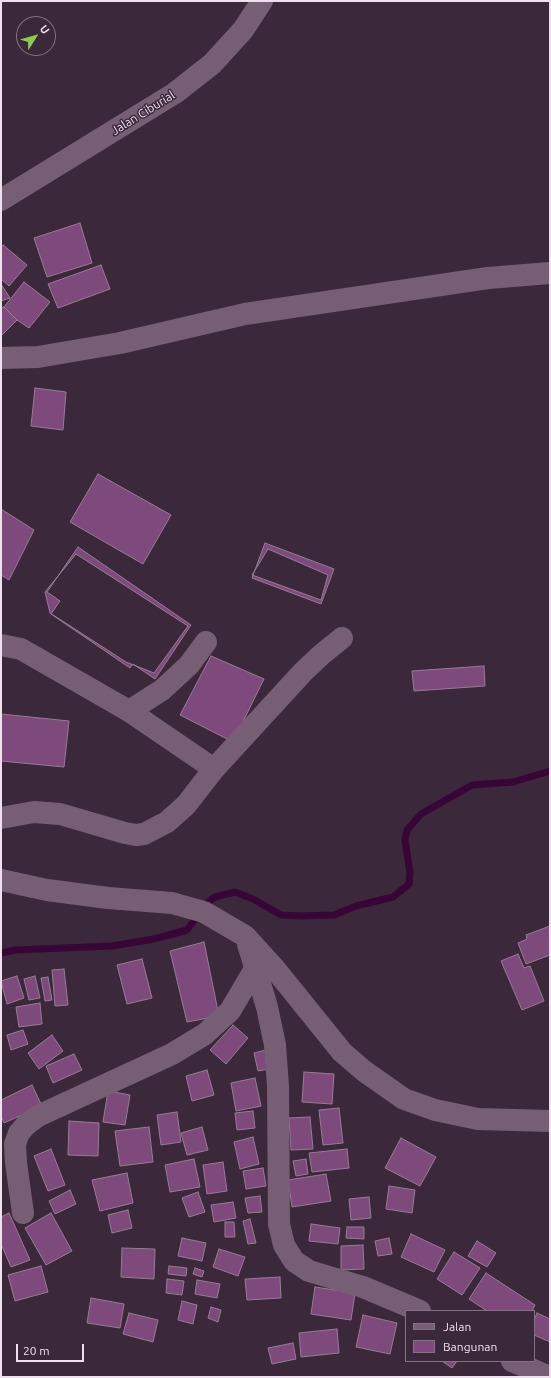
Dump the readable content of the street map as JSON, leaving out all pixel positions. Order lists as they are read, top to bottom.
{
  "streets": {
    "street": ["Jalan Ciburial"]
  },
  "legend": ["Jalan", "Bangunan"],
  "scale_bar": "20 m",
  "north": "top right"
}
